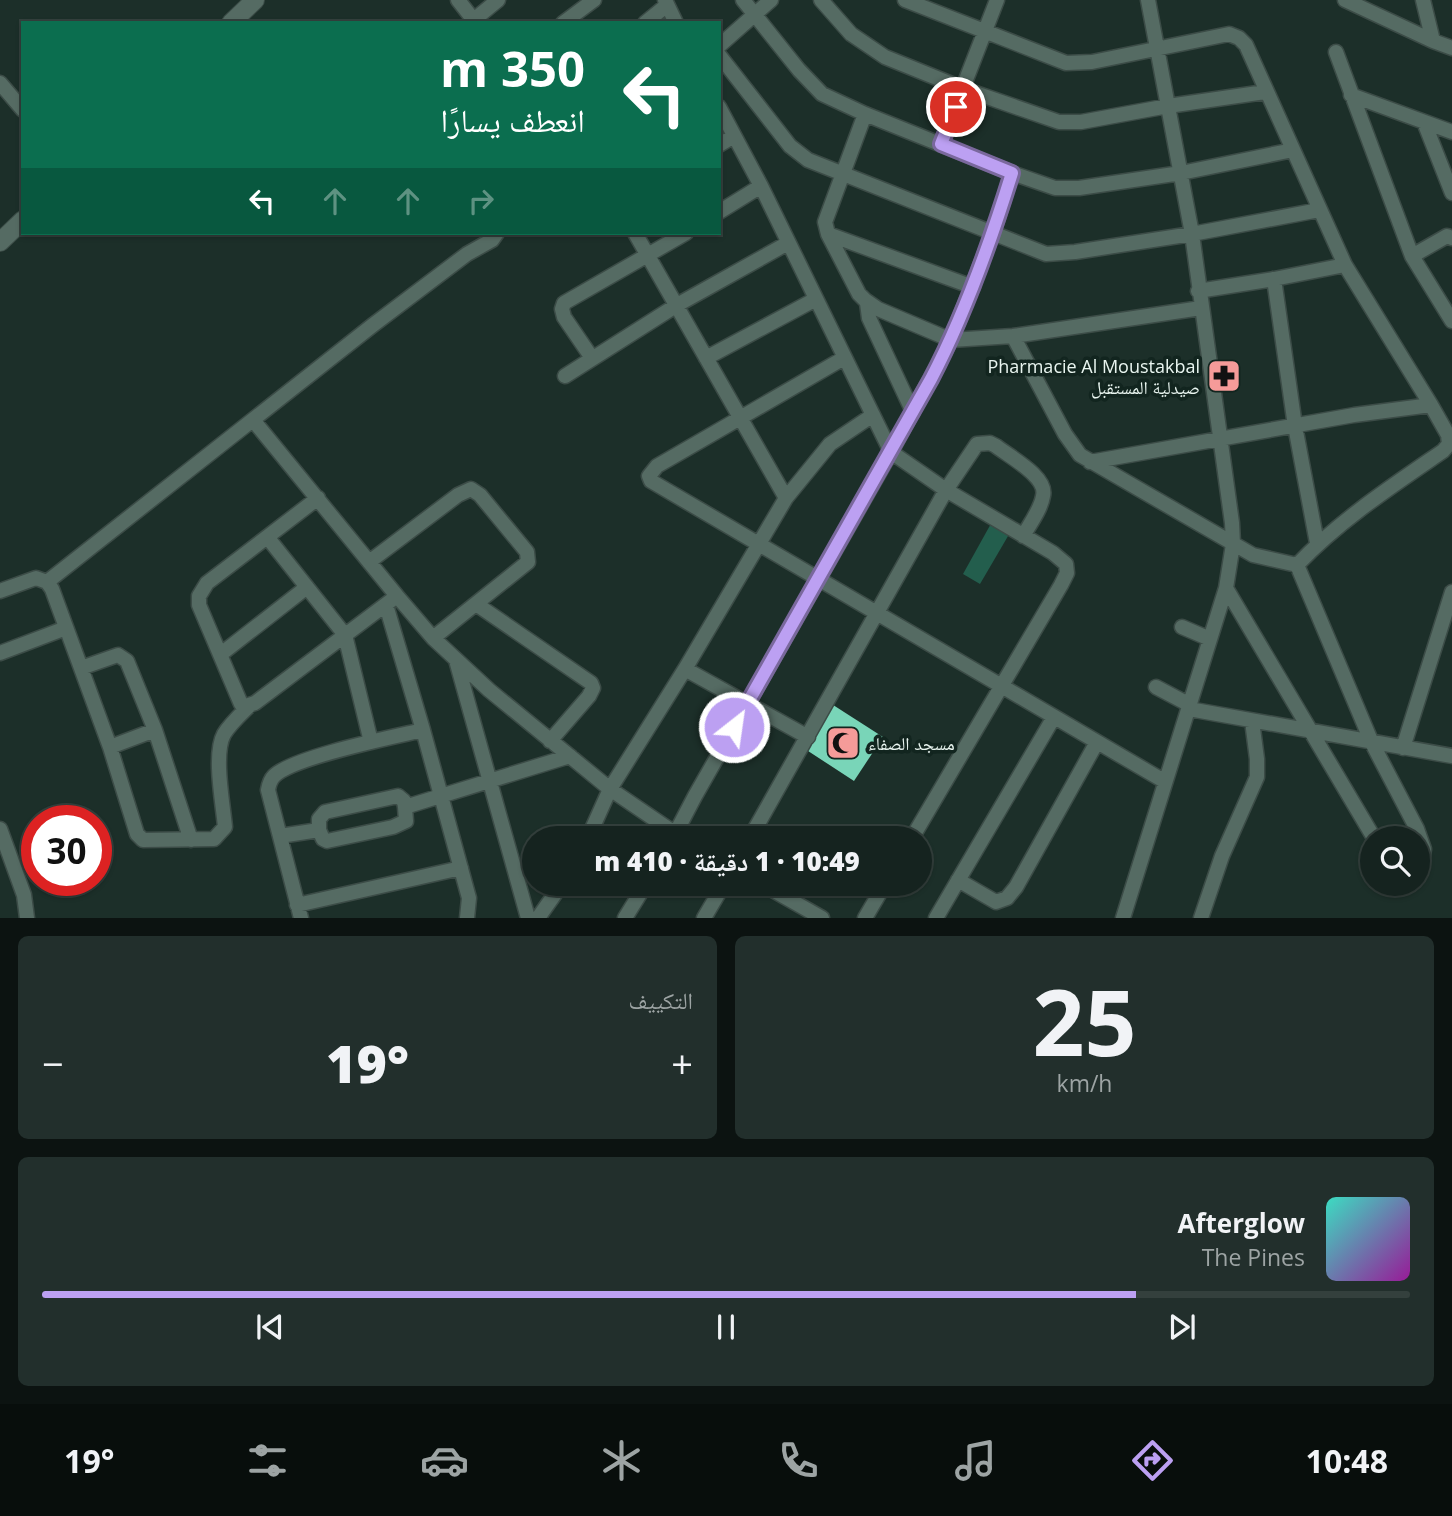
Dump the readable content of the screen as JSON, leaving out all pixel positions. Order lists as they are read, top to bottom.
{
  "places": {
    "pharmacy": ["Pharmacie Al Moustakbal صيدلية المستقبل"],
    "mosque": ["مسجد الصفاء"]
  },
  "page": {
    "turn": ["350 m", "انعطف يسارًا"],
    "limit": "30",
    "trip": "10:49 · 1 دقيقة · 410 m",
    "tile": [
      ["25", "km/h"],
      "التكييف"
    ],
    "heat": ["−", "19°", "+"],
    "song": ["Afterglow", "The Pines"],
    "tabs": ["10:48", "19°"]
  }
}
